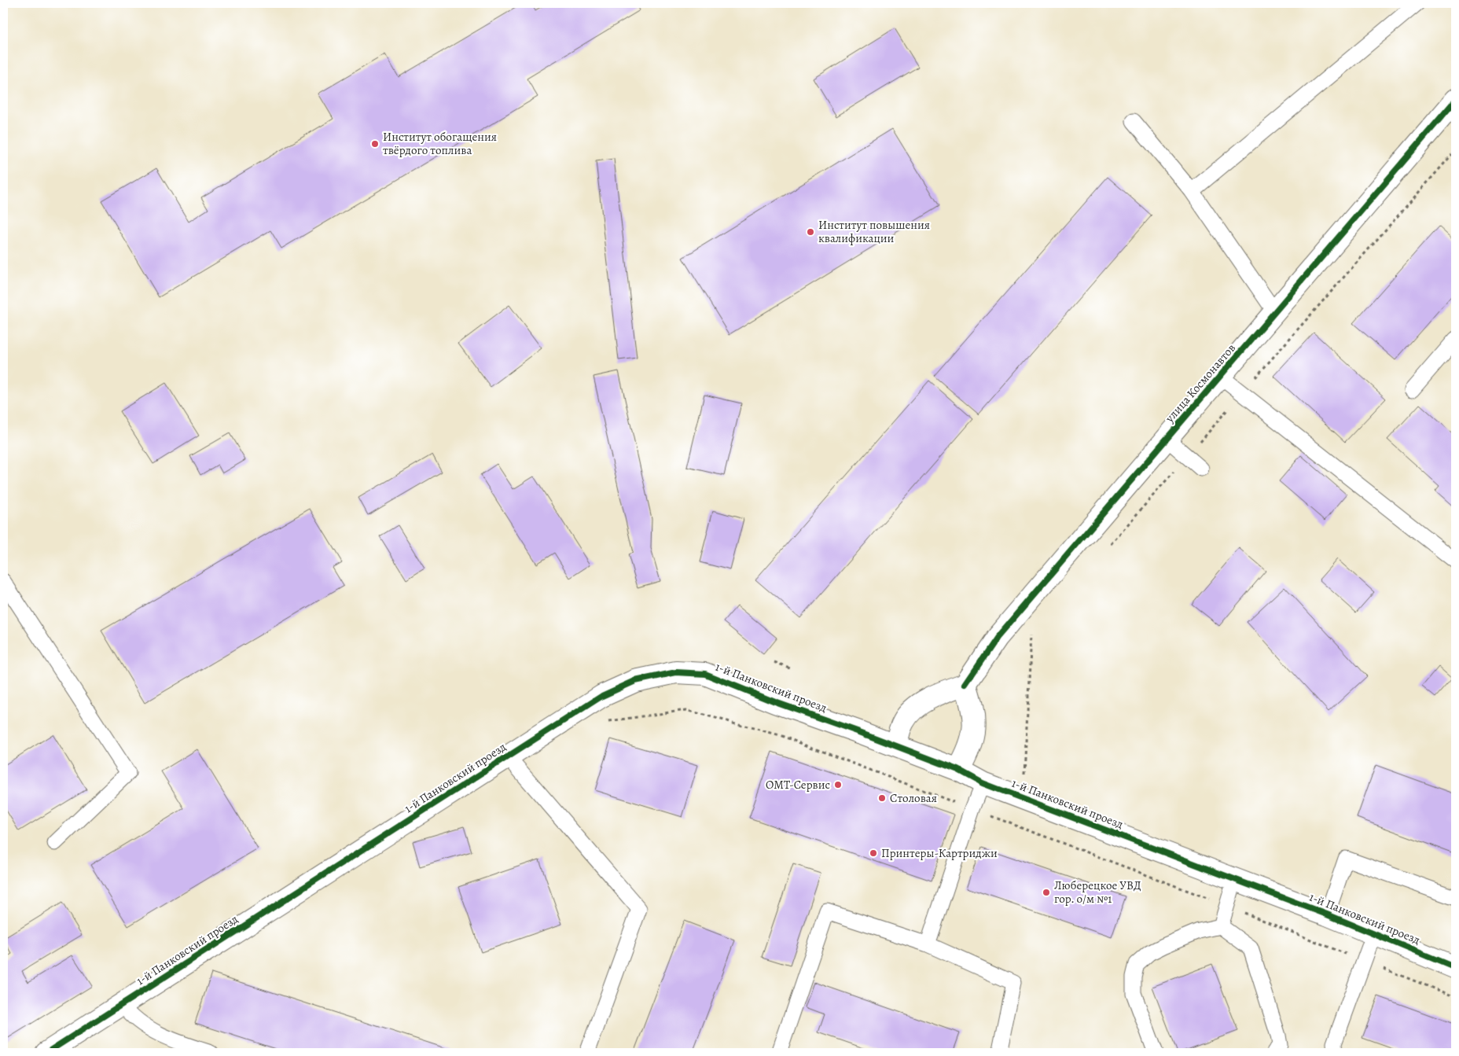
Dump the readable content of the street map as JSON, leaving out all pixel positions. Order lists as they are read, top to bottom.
{
  "streets": {
    "street": ["улица Космонавтов", "1-й Панковский проезд"]
  },
  "places": [
    "Институт обогащения твёрдого топлива",
    "Институт повышения квалификации",
    "ОМТ-Сервис",
    "Столовая",
    "Принтеры-Картриджи",
    "Люберецкое УВД гор. о/м №1"
  ]
}
